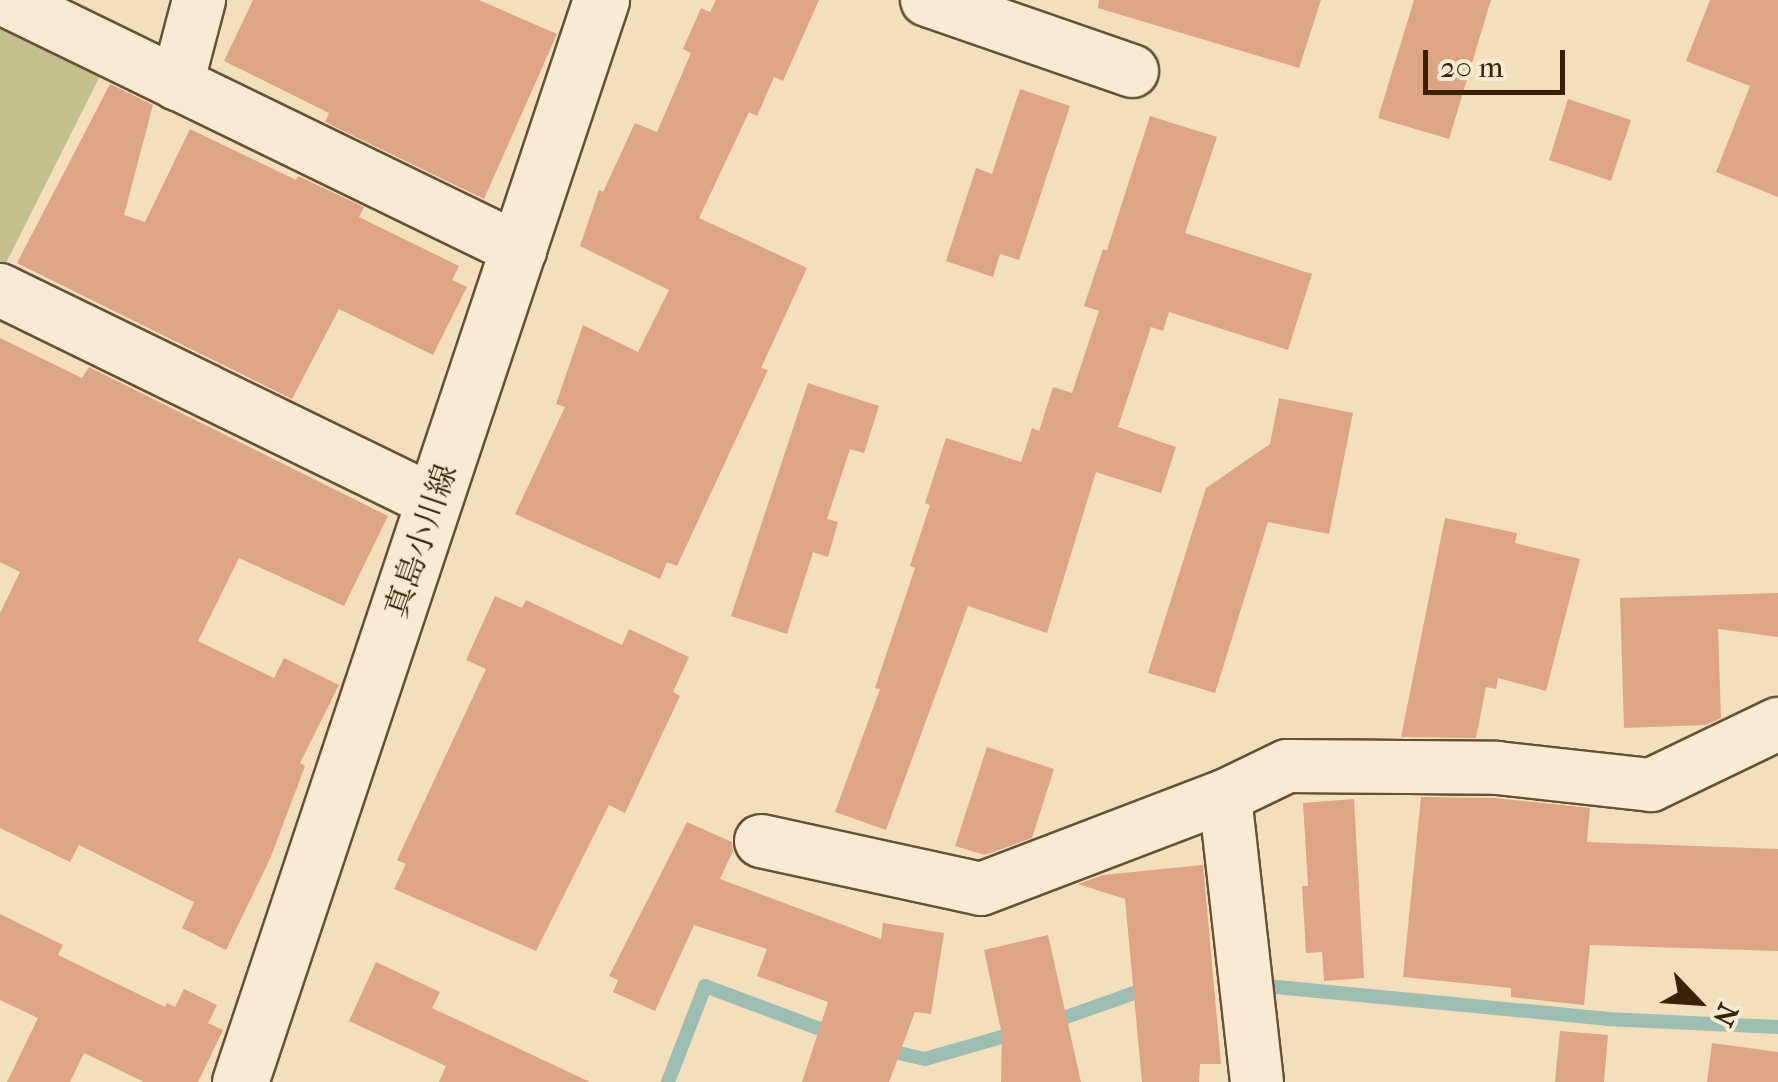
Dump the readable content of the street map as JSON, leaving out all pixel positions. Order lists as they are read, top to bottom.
{
  "streets": {
    "street": ["真島小川線"]
  },
  "scale_bar": "20 m",
  "north": "bottom right"
}
